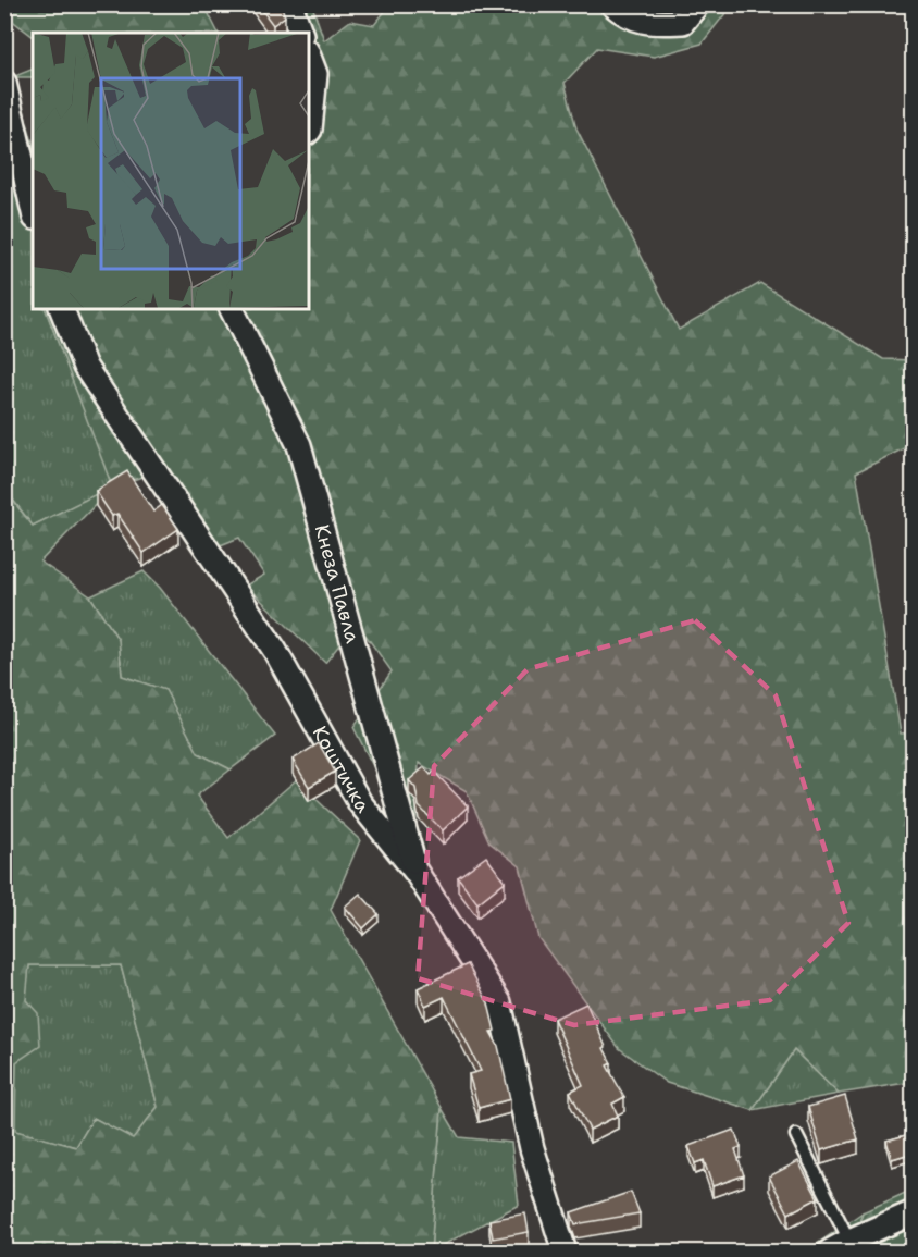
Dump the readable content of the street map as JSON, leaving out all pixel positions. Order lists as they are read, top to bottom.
{
  "streets": {
    "street": ["Кнеза Павла", "Коштичка"]
  },
  "crossings": [
    ["Кнеза Павла", "Коштичка"]
  ]
}
